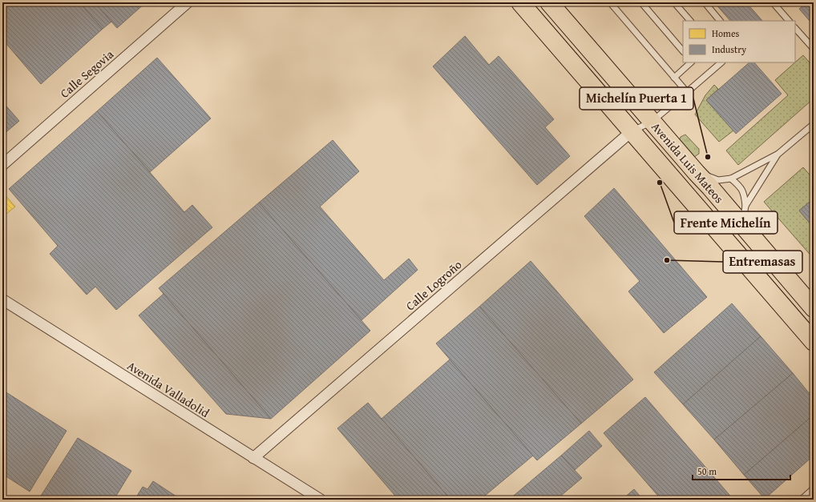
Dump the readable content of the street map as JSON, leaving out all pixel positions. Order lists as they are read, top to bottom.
{
  "streets": {
    "highway": ["Avenida Luis Mateos"],
    "street": ["Calle Segovia", "Calle Logroño", "Avenida Valladolid"]
  },
  "crossings": [
    ["Avenida Luis Mateos", "Calle Logroño"],
    ["Calle Logroño", "Avenida Valladolid"]
  ],
  "places": ["Michelín Puerta 1", "Frente Michelín", "Entremasas"],
  "legend": ["Homes", "Industry"],
  "scale_bar": "50 m"
}
